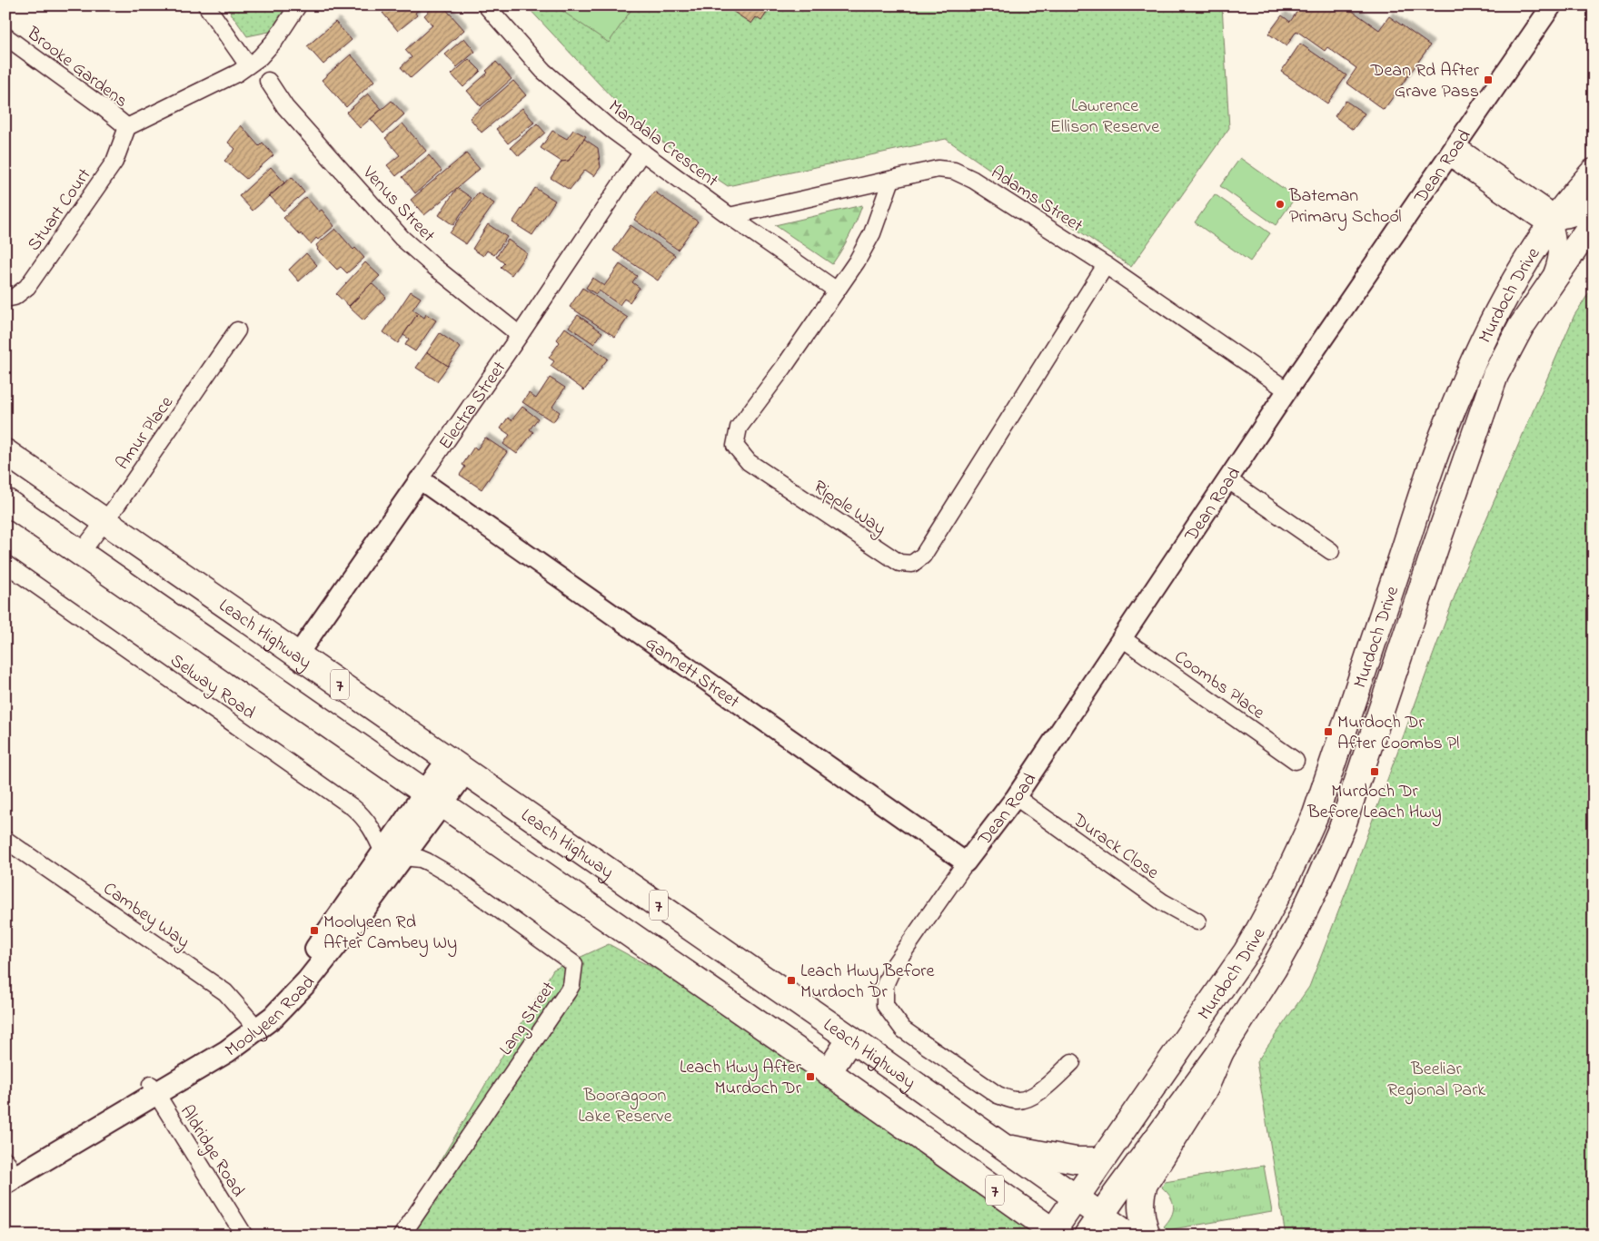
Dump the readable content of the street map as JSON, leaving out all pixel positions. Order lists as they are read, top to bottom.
{
  "streets": {
    "main road": [
      "Murdoch Drive",
      "Leach Highway",
      "7",
      "Moolyeen Road"
    ],
    "street": [
      "Brooke Gardens",
      "Mandala Crescent",
      "Dean Road",
      "Adams Street",
      "Venus Street",
      "Stuart Court",
      "Electra Street",
      "Amur Place",
      "Ripple Way",
      "Gannett Street",
      "Coombs Place",
      "Selway Road",
      "Durack Close",
      "Cambey Way",
      "Lang Street",
      "Aldridge Road"
    ]
  },
  "crossings": [
    ["Brooke Gardens", "Stuart Court"],
    ["Mandala Crescent", "Adams Street"],
    ["Mandala Crescent", "Electra Street"],
    ["Mandala Crescent", "Ripple Way"],
    ["Dean Road", "Adams Street"],
    ["Dean Road", "Gannett Street"],
    ["Dean Road", "Coombs Place"],
    ["Dean Road", "Durack Close"],
    ["Adams Street", "Ripple Way"],
    ["Venus Street", "Electra Street"],
    ["Murdoch Drive", "Leach Highway"],
    ["Murdoch Drive", "7"],
    ["Electra Street", "Leach Highway"],
    ["Electra Street", "Gannett Street"],
    ["Amur Place", "Leach Highway"],
    ["Amur Place", "7"],
    ["Leach Highway", "Moolyeen Road"],
    ["7", "Moolyeen Road"],
    ["Selway Road", "Moolyeen Road"],
    ["Selway Road", "Lang Street"],
    ["Cambey Way", "Moolyeen Road"],
    ["Moolyeen Road", "Lang Street"],
    ["Moolyeen Road", "Aldridge Road"]
  ],
  "parks": ["Lawrence Ellison Reserve", "Beeliar Regional Park", "Booragoon Lake Reserve"],
  "places": {
    "transit": [
      "Dean Rd After Grave Pass",
      "Murdoch Dr After Coombs Pl",
      "Murdoch Dr Before Leach Hwy",
      "Moolyeen Rd After Cambey Wy",
      "Leach Hwy Before Murdoch Dr",
      "Leach Hwy After Murdoch Dr"
    ],
    "other": ["Bateman Primary School"]
  }
}
